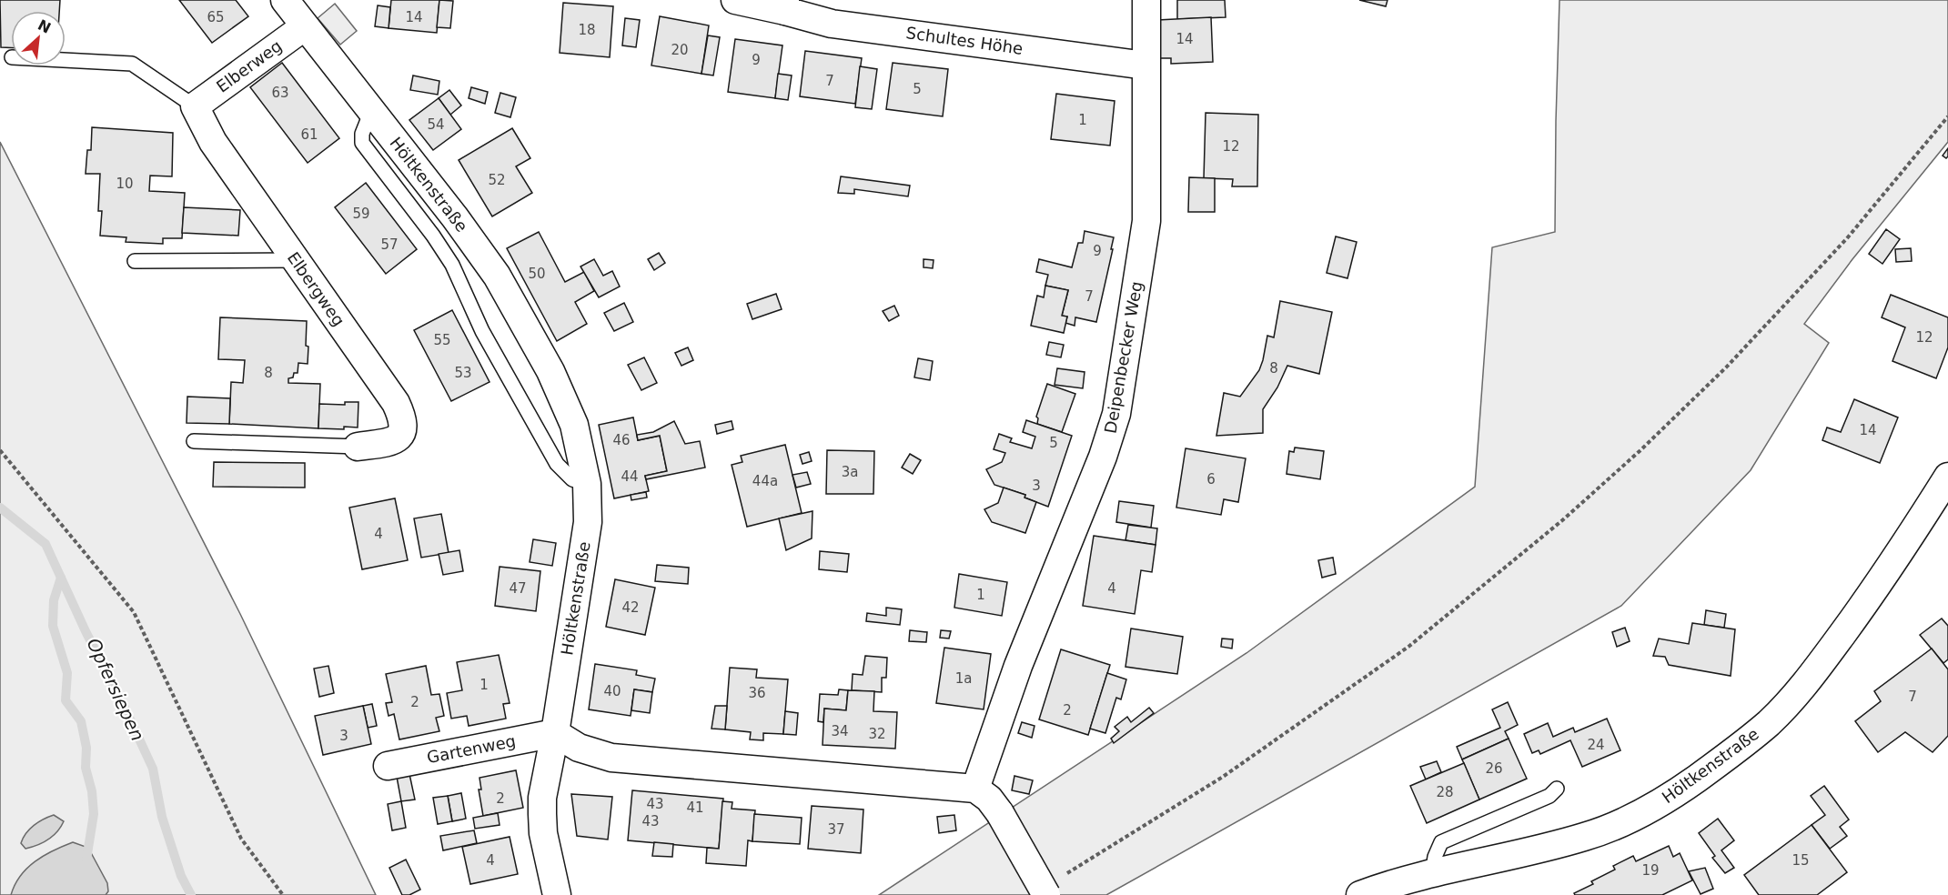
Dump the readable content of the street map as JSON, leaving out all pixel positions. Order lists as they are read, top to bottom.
{
  "streets": {
    "street": [
      "Schultes Höhe",
      "Elberweg",
      "Höltkenstraße",
      "Elbergweg",
      "Deipenbecker Weg",
      "Gartenweg"
    ]
  },
  "crossings": [
    ["Schultes Höhe", "Deipenbecker Weg"],
    ["Elberweg", "Höltkenstraße"],
    ["Elberweg", "Elbergweg"],
    ["Höltkenstraße", "Gartenweg"]
  ],
  "water": ["Opfersiepen"],
  "house_numbers": [
    "65",
    "14",
    "18",
    "14",
    "20",
    "9",
    "7",
    "5",
    "63",
    "1",
    "54",
    "61",
    "12",
    "52",
    "10",
    "59",
    "57",
    "9",
    "50",
    "7",
    "12",
    "55",
    "8",
    "8",
    "53",
    "14",
    "46",
    "5",
    "3a",
    "44",
    "6",
    "44a",
    "3",
    "4",
    "47",
    "4",
    "1",
    "42",
    "1a",
    "1",
    "40",
    "36",
    "7",
    "2",
    "2",
    "34",
    "32",
    "3",
    "24",
    "26",
    "28",
    "2",
    "43",
    "41",
    "43",
    "37",
    "4",
    "15",
    "19"
  ],
  "north": "top right"
}
